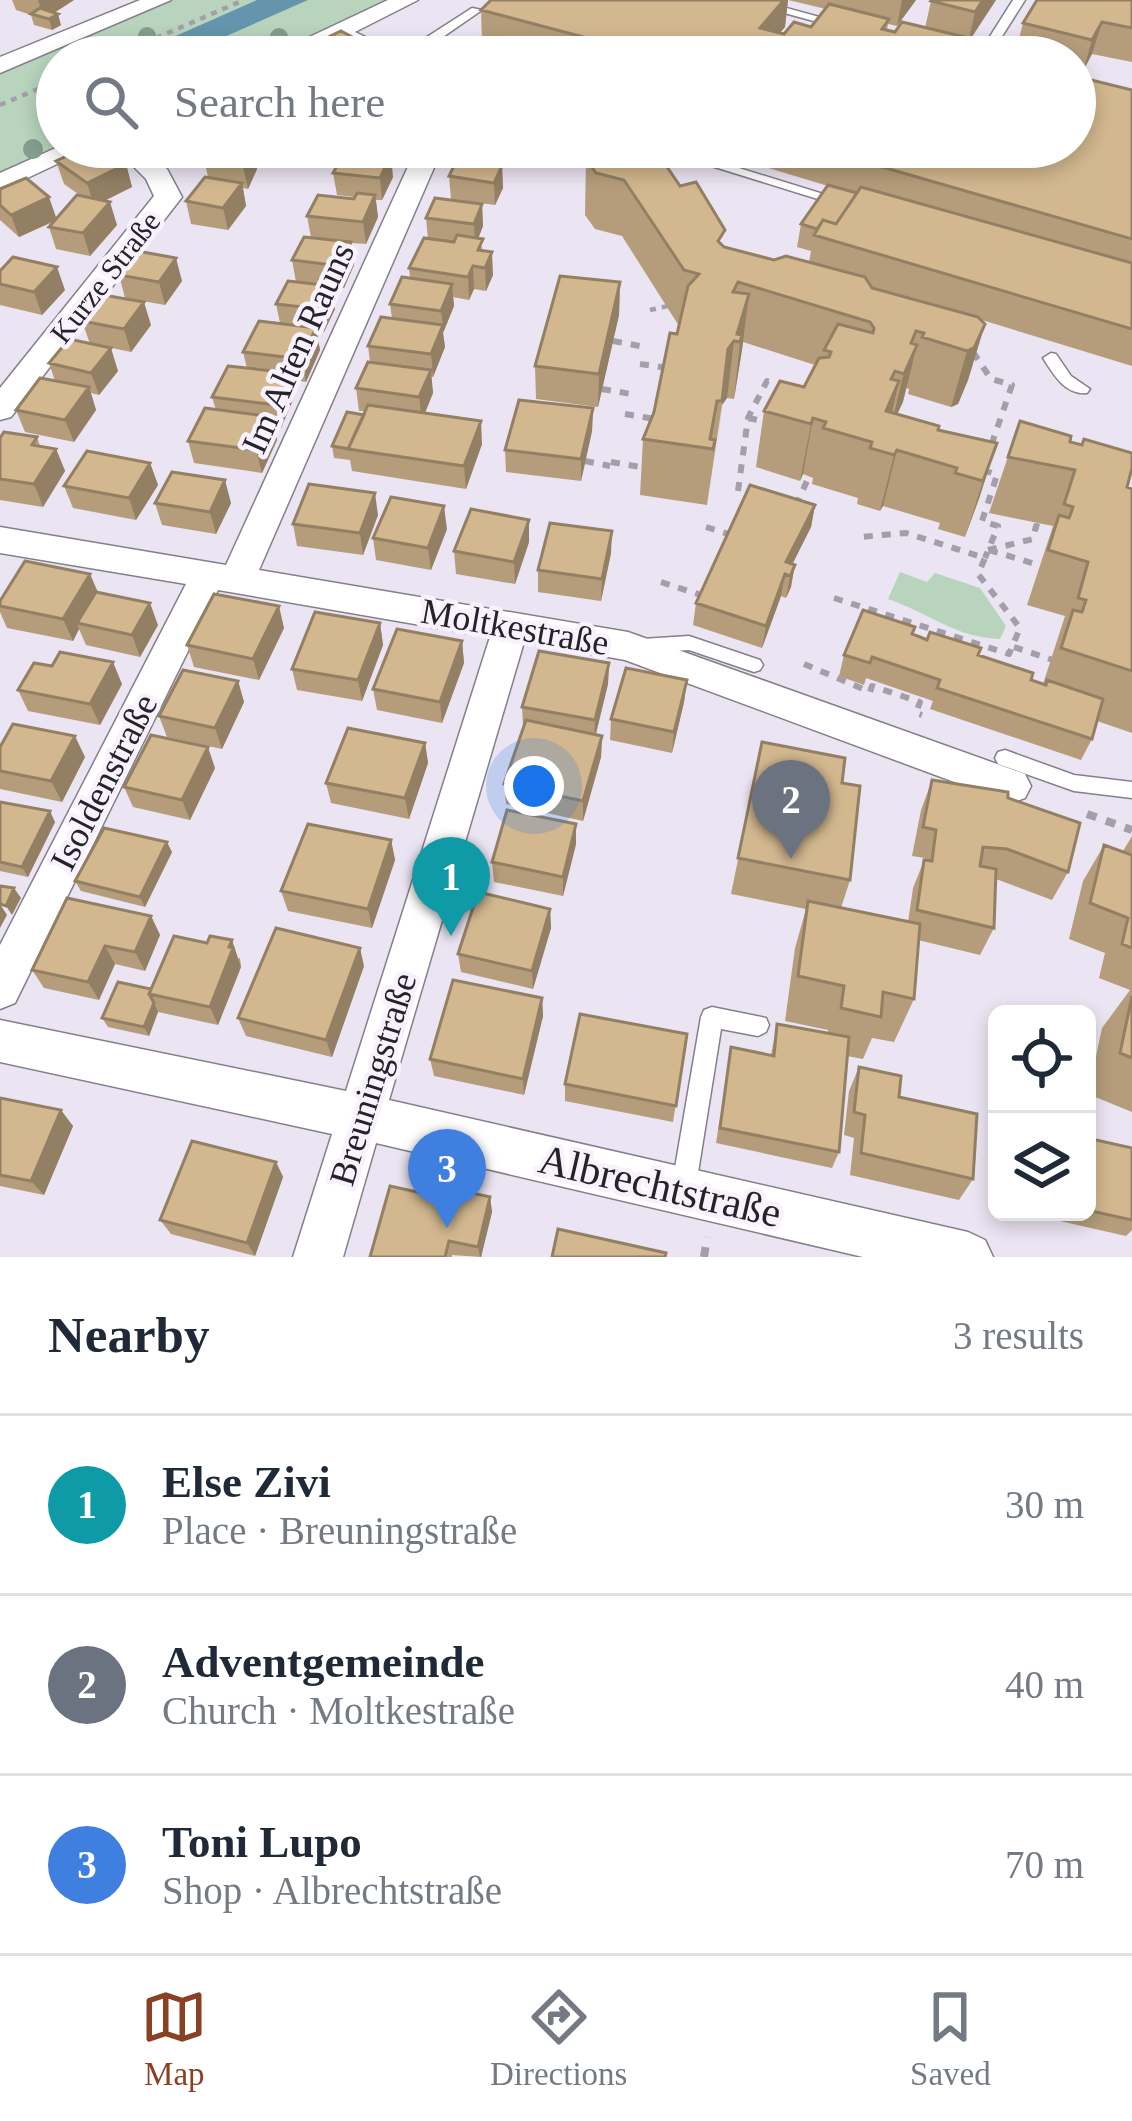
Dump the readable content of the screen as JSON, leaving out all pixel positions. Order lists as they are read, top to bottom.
{
  "streets": {
    "street": [
      "Kurze Straße",
      "Im Alten Rauns",
      "Moltkestraße",
      "Isoldenstraße",
      "Breuningstraße",
      "Albrechtstraße"
    ]
  },
  "crossings": [
    ["Im Alten Rauns", "Moltkestraße"],
    ["Im Alten Rauns", "Isoldenstraße"],
    ["Moltkestraße", "Isoldenstraße"],
    ["Moltkestraße", "Breuningstraße"],
    ["Breuningstraße", "Albrechtstraße"]
  ],
  "page": {
    "search": "Search here",
    "pins": ["2", "1", "3"],
    "heading": ["Nearby", "3 results"],
    "list": [
      {
        "mark": "1",
        "name": "Else Zivi",
        "note": "Place · Breuningstraße",
        "value": "30 m"
      },
      {
        "mark": "2",
        "name": "Adventgemeinde",
        "note": "Church · Moltkestraße",
        "value": "40 m"
      },
      {
        "mark": "3",
        "name": "Toni Lupo",
        "note": "Shop · Albrechtstraße",
        "value": "70 m"
      }
    ],
    "nav": ["Map", "Directions", "Saved"]
  }
}
